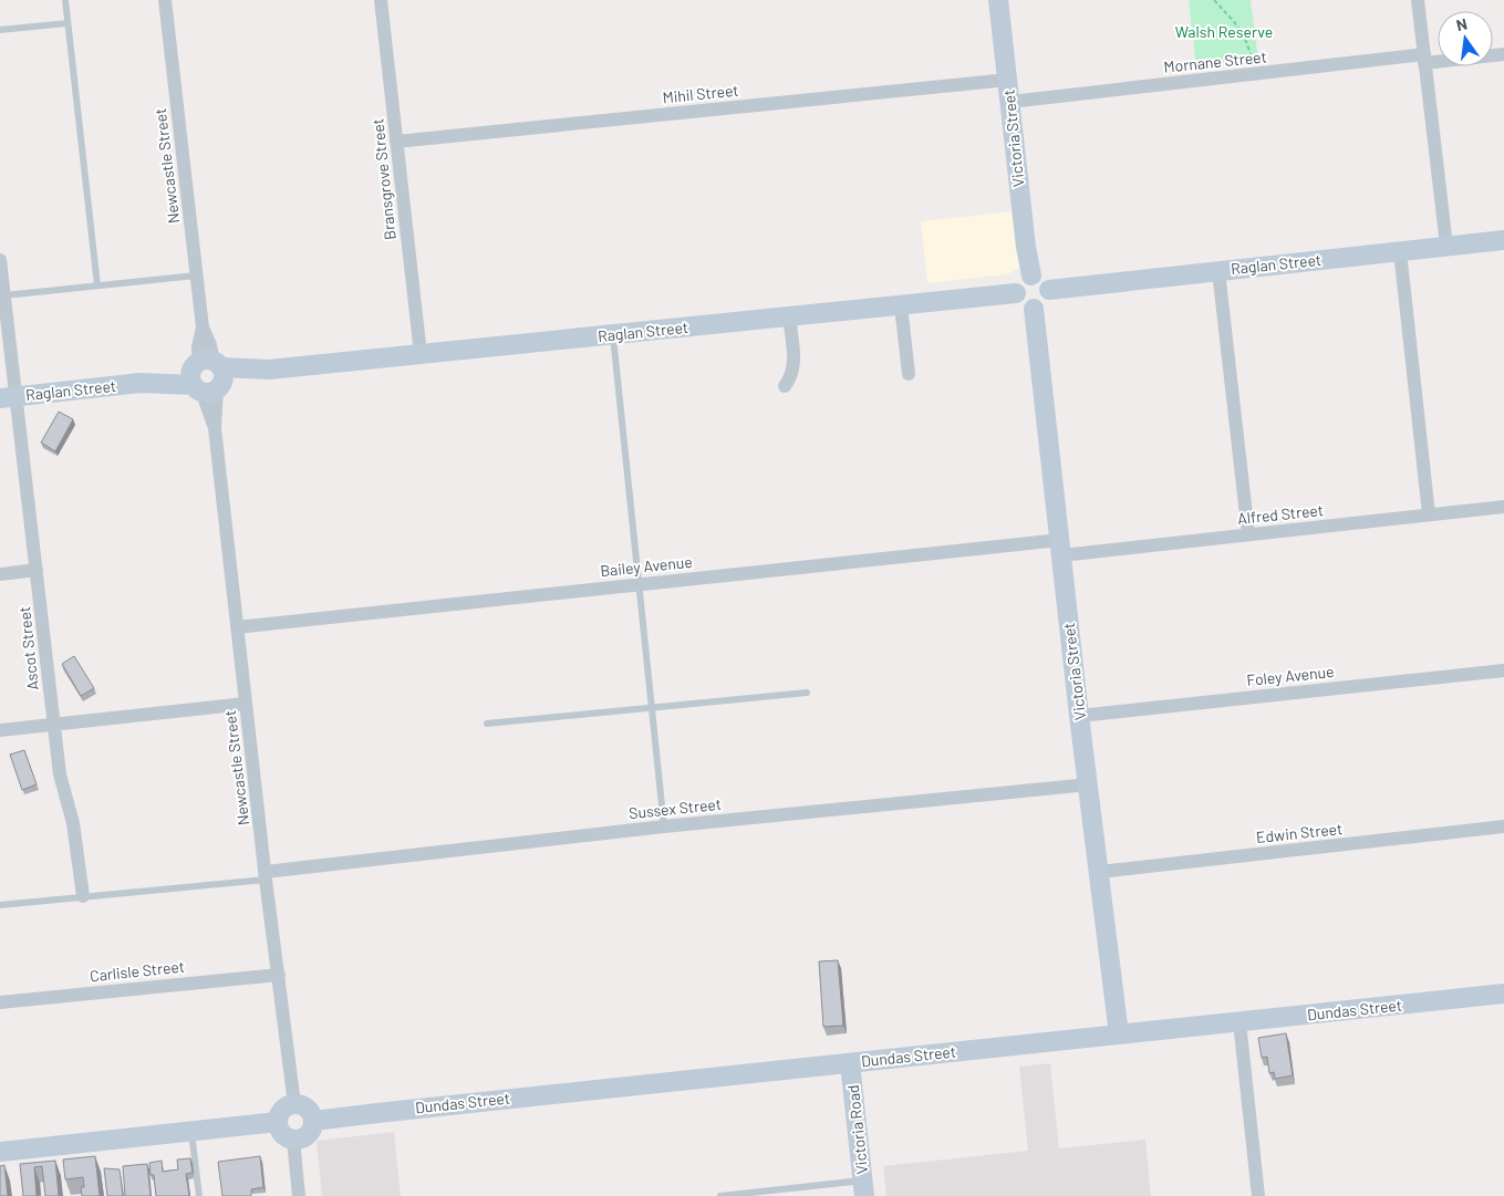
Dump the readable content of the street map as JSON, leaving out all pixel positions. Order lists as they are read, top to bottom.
{
  "streets": {
    "street": [
      "Mornane Street",
      "Mihil Street",
      "Victoria Street",
      "Newcastle Street",
      "Bransgrove Street",
      "Raglan Street",
      "Alfred Street",
      "Bailey Avenue",
      "Ascot Street",
      "Foley Avenue",
      "Sussex Street",
      "Edwin Street",
      "Carlisle Street",
      "Dundas Street",
      "Victoria Road"
    ]
  },
  "crossings": [
    ["Mornane Street", "Victoria Street"],
    ["Mihil Street", "Victoria Street"],
    ["Mihil Street", "Bransgrove Street"],
    ["Victoria Street", "Raglan Street"],
    ["Victoria Street", "Alfred Street"],
    ["Victoria Street", "Bailey Avenue"],
    ["Victoria Street", "Foley Avenue"],
    ["Victoria Street", "Sussex Street"],
    ["Victoria Street", "Edwin Street"],
    ["Victoria Street", "Dundas Street"],
    ["Newcastle Street", "Raglan Street"],
    ["Newcastle Street", "Bailey Avenue"],
    ["Newcastle Street", "Sussex Street"],
    ["Newcastle Street", "Carlisle Street"],
    ["Newcastle Street", "Dundas Street"],
    ["Bransgrove Street", "Raglan Street"],
    ["Raglan Street", "Ascot Street"],
    ["Alfred Street", "Bailey Avenue"],
    ["Dundas Street", "Victoria Road"]
  ],
  "parks": ["Walsh Reserve"],
  "north": "top"
}
